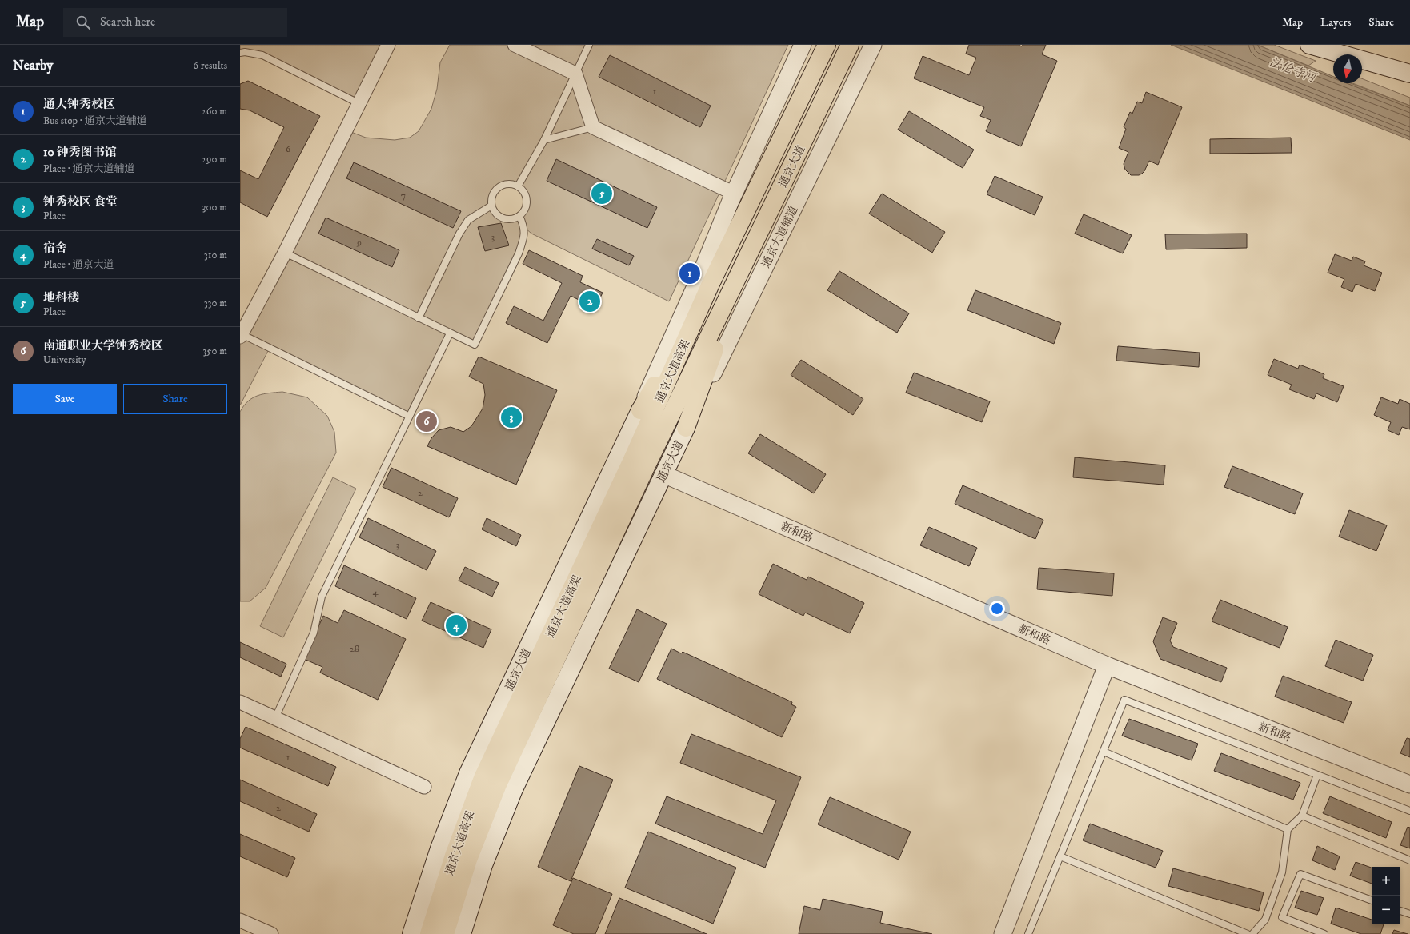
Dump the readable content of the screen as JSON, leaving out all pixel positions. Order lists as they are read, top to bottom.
{
  "streets": {
    "highway": ["通京大道", "通京大道高架"],
    "street": ["通京大道辅道", "新和路"]
  },
  "crossings": [
    ["通京大道", "通京大道辅道"],
    ["通京大道", "通京大道高架"],
    ["通京大道", "新和路"]
  ],
  "water": ["法伦寺河"],
  "house_numbers": [
    "1",
    "6",
    "7",
    "3",
    "9",
    "2",
    "3",
    "4",
    "28",
    "1",
    "2"
  ],
  "north": "bottom",
  "page": {
    "header": "Map",
    "search": "Search here",
    "nav": ["Map", "Layers", "Share"],
    "heading": ["Nearby", "6 results"],
    "list": [
      {
        "mark": "1",
        "name": "通大钟秀校区",
        "note": "Bus stop · 通京大道辅道",
        "value": "260 m"
      },
      {
        "mark": "2",
        "name": "10 钟秀图书馆",
        "note": "Place · 通京大道辅道",
        "value": "290 m"
      },
      {
        "mark": "3",
        "name": "钟秀校区 食堂",
        "note": "Place",
        "value": "300 m"
      },
      {
        "mark": "4",
        "name": "宿舍",
        "note": "Place · 通京大道",
        "value": "310 m"
      },
      {
        "mark": "5",
        "name": "地科楼",
        "note": "Place",
        "value": "330 m"
      },
      {
        "mark": "6",
        "name": "南通职业大学钟秀校区",
        "note": "University",
        "value": "350 m"
      }
    ],
    "pins": [
      "5",
      "1",
      "2",
      "3",
      "6",
      "4"
    ],
    "buttons": ["Save", "Share"],
    "map_buttons": ["+", "−"]
  }
}
